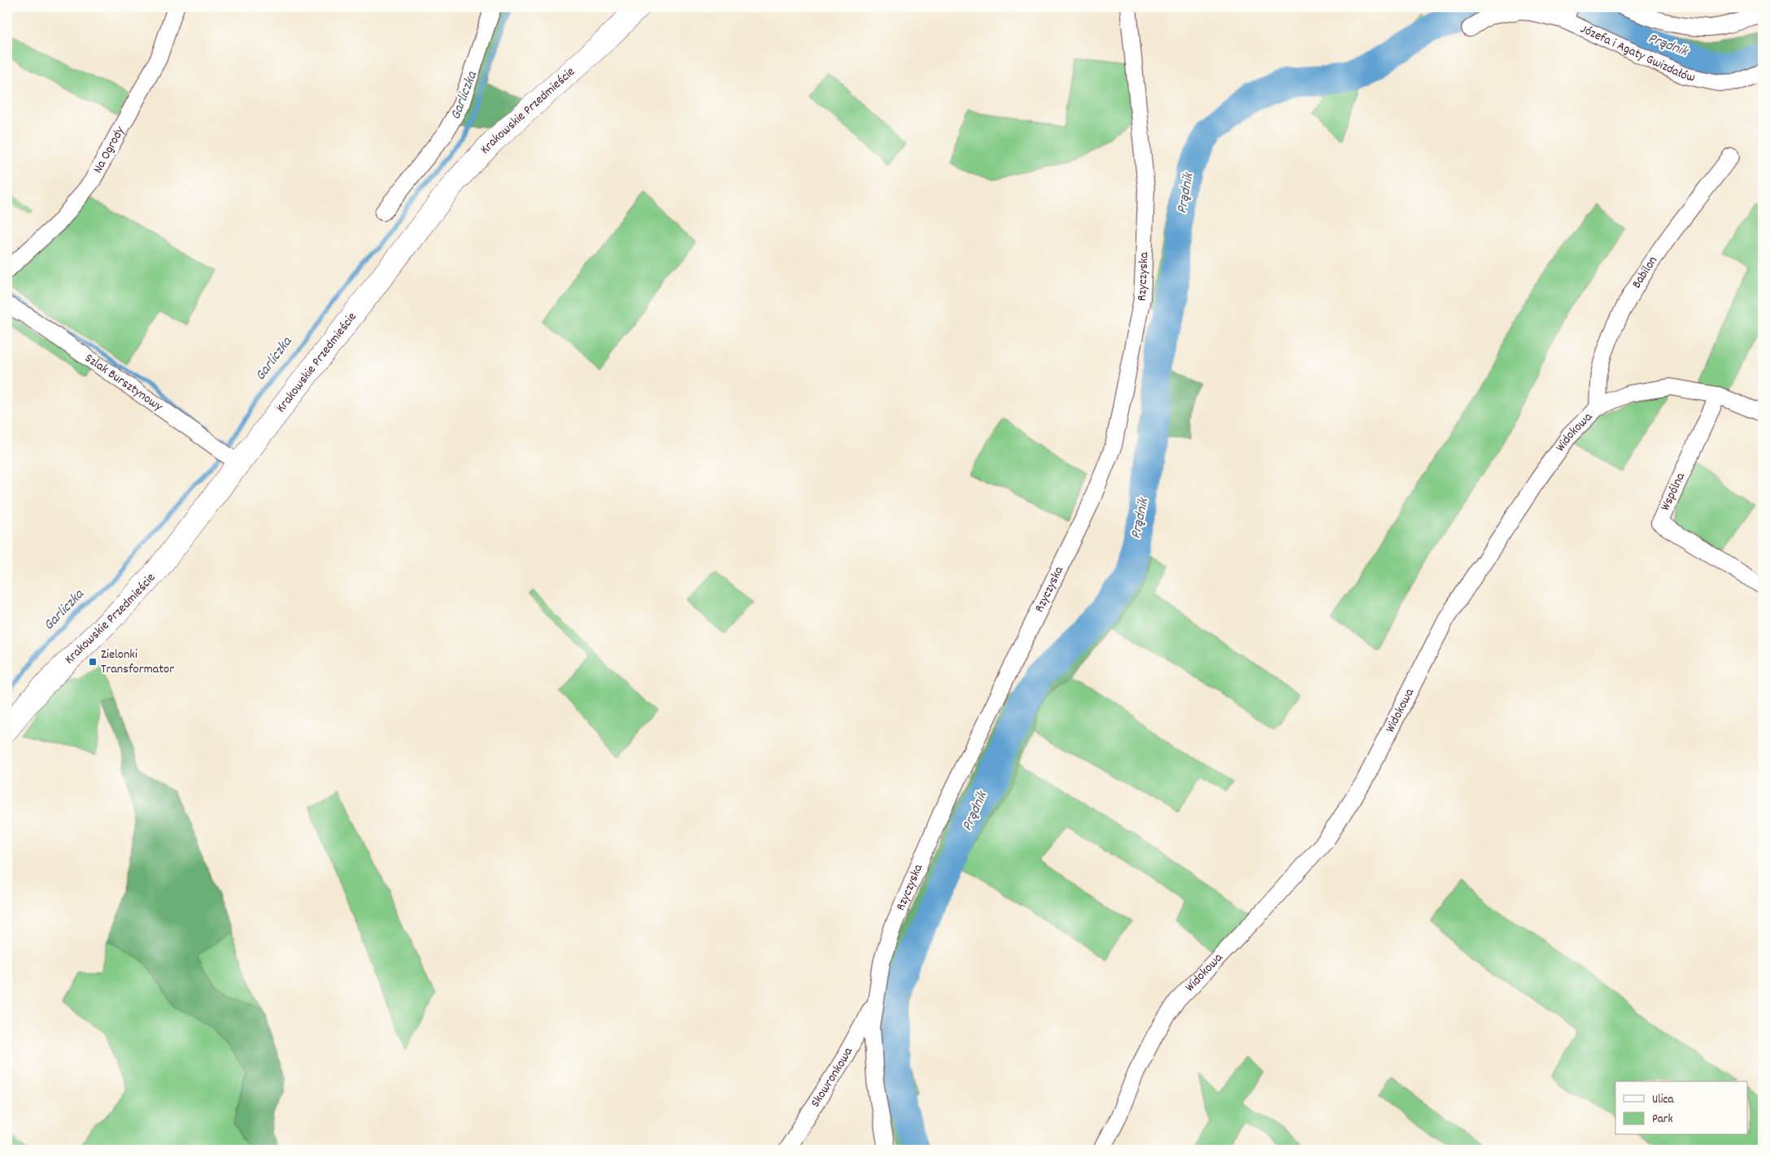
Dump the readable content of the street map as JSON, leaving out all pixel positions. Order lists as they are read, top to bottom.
{
  "streets": {
    "main road": ["Krakowskie Przedmieście"],
    "street": [
      "Józefa i Agaty Gwizdałów",
      "Na Ogrody",
      "Babilon",
      "Rzyczyska",
      "Szlak Bursztynowy",
      "Widokowa",
      "Wspólna",
      "Skowronkowa"
    ]
  },
  "crossings": [
    ["Krakowskie Przedmieście", "Szlak Bursztynowy"],
    ["Babilon", "Widokowa"],
    ["Rzyczyska", "Skowronkowa"],
    ["Widokowa", "Wspólna"]
  ],
  "water": ["Prądnik", "Garliczka"],
  "places": {
    "transit": ["Zielonki Transformator"]
  },
  "legend": ["Ulica", "Park"]
}
